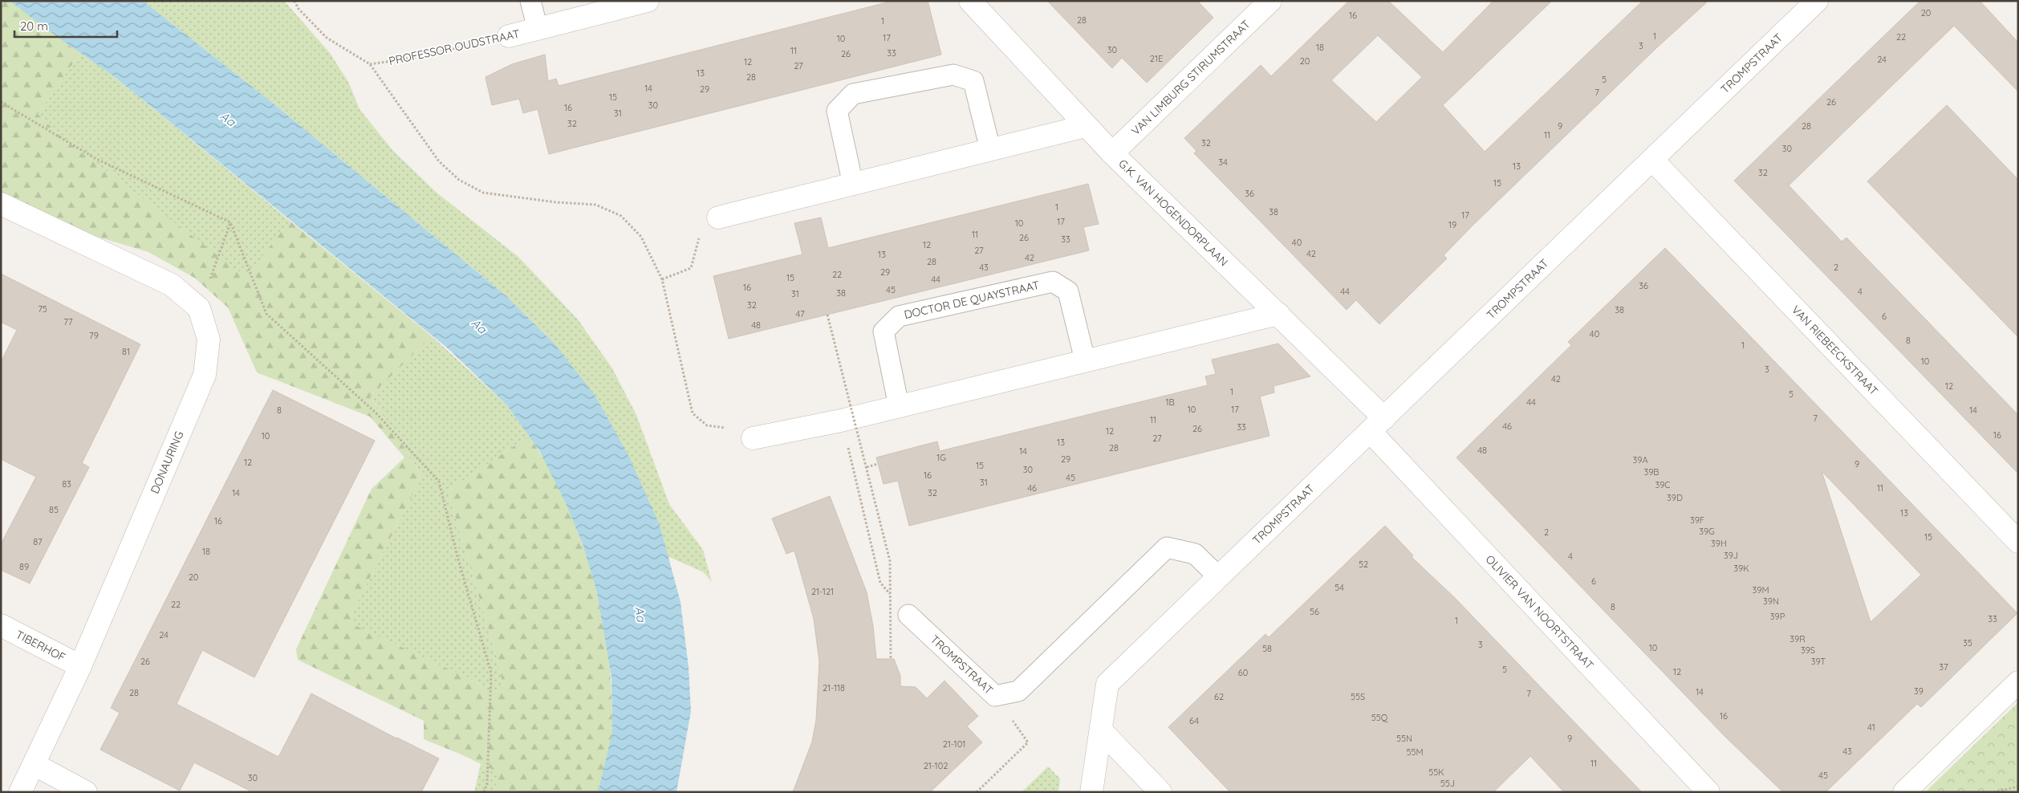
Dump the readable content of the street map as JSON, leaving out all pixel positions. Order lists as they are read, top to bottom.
{
  "streets": {
    "street": [
      "PROFESSOR OUDSTRAAT",
      "TROMPSTRAAT",
      "VAN LIMBURG STIRUMSTRAAT",
      "G.K. VAN HOGENDORPLAAN",
      "VAN RIEBEECKSTRAAT",
      "DONAURING",
      "OLIVIER VAN NOORTSTRAAT",
      "TIBERHOF"
    ],
    "lane": ["DOCTOR DE QUAYSTRAAT"]
  },
  "crossings": [
    ["TROMPSTRAAT", "G.K. VAN HOGENDORPLAAN"],
    ["TROMPSTRAAT", "VAN RIEBEECKSTRAAT"],
    ["TROMPSTRAAT", "OLIVIER VAN NOORTSTRAAT"],
    ["VAN LIMBURG STIRUMSTRAAT", "G.K. VAN HOGENDORPLAAN"],
    ["G.K. VAN HOGENDORPLAAN", "OLIVIER VAN NOORTSTRAAT"],
    ["DONAURING", "TIBERHOF"]
  ],
  "water": ["Aa"],
  "house_numbers": [
    "20",
    "16",
    "28",
    "1",
    "1",
    "22",
    "17",
    "10",
    "3",
    "18",
    "30",
    "11",
    "33",
    "26",
    "21E",
    "24",
    "20",
    "12",
    "27",
    "13",
    "28",
    "5",
    "14",
    "29",
    "7",
    "15",
    "26",
    "30",
    "16",
    "31",
    "32",
    "9",
    "28",
    "11",
    "32",
    "30",
    "34",
    "13",
    "32",
    "15",
    "36",
    "1",
    "38",
    "17",
    "17",
    "10",
    "19",
    "11",
    "26",
    "33",
    "40",
    "12",
    "27",
    "42",
    "13",
    "42",
    "28",
    "43",
    "2",
    "29",
    "22",
    "15",
    "44",
    "36",
    "16",
    "45",
    "44",
    "4",
    "38",
    "31",
    "32",
    "75",
    "38",
    "47",
    "6",
    "77",
    "48",
    "40",
    "79",
    "8",
    "1",
    "81",
    "10",
    "3",
    "42",
    "12",
    "1",
    "5",
    "1B",
    "44",
    "10",
    "17",
    "8",
    "14",
    "7",
    "11",
    "46",
    "33",
    "26",
    "12",
    "16",
    "10",
    "27",
    "13",
    "28",
    "48",
    "14",
    "1G",
    "29",
    "39A",
    "12",
    "9",
    "15",
    "30",
    "39B",
    "16",
    "45",
    "31",
    "83",
    "39C",
    "46",
    "11",
    "14",
    "32",
    "39D",
    "85",
    "13",
    "39F",
    "16",
    "39G",
    "2",
    "15",
    "87",
    "39H",
    "18",
    "39J",
    "4",
    "52",
    "89",
    "39K",
    "20",
    "6",
    "54",
    "39M",
    "21-121",
    "39N",
    "22",
    "8",
    "56",
    "39P",
    "33",
    "1",
    "24",
    "39R",
    "35",
    "3",
    "10",
    "58",
    "39S",
    "26",
    "39T",
    "37",
    "5",
    "12",
    "60",
    "21-118",
    "39",
    "14",
    "28",
    "7",
    "62",
    "55S",
    "16",
    "55Q",
    "64",
    "41",
    "55N",
    "9",
    "21-101",
    "43",
    "55M",
    "11",
    "21-102",
    "55K",
    "45",
    "30",
    "55J"
  ],
  "scale_bar": "20 m"
}
